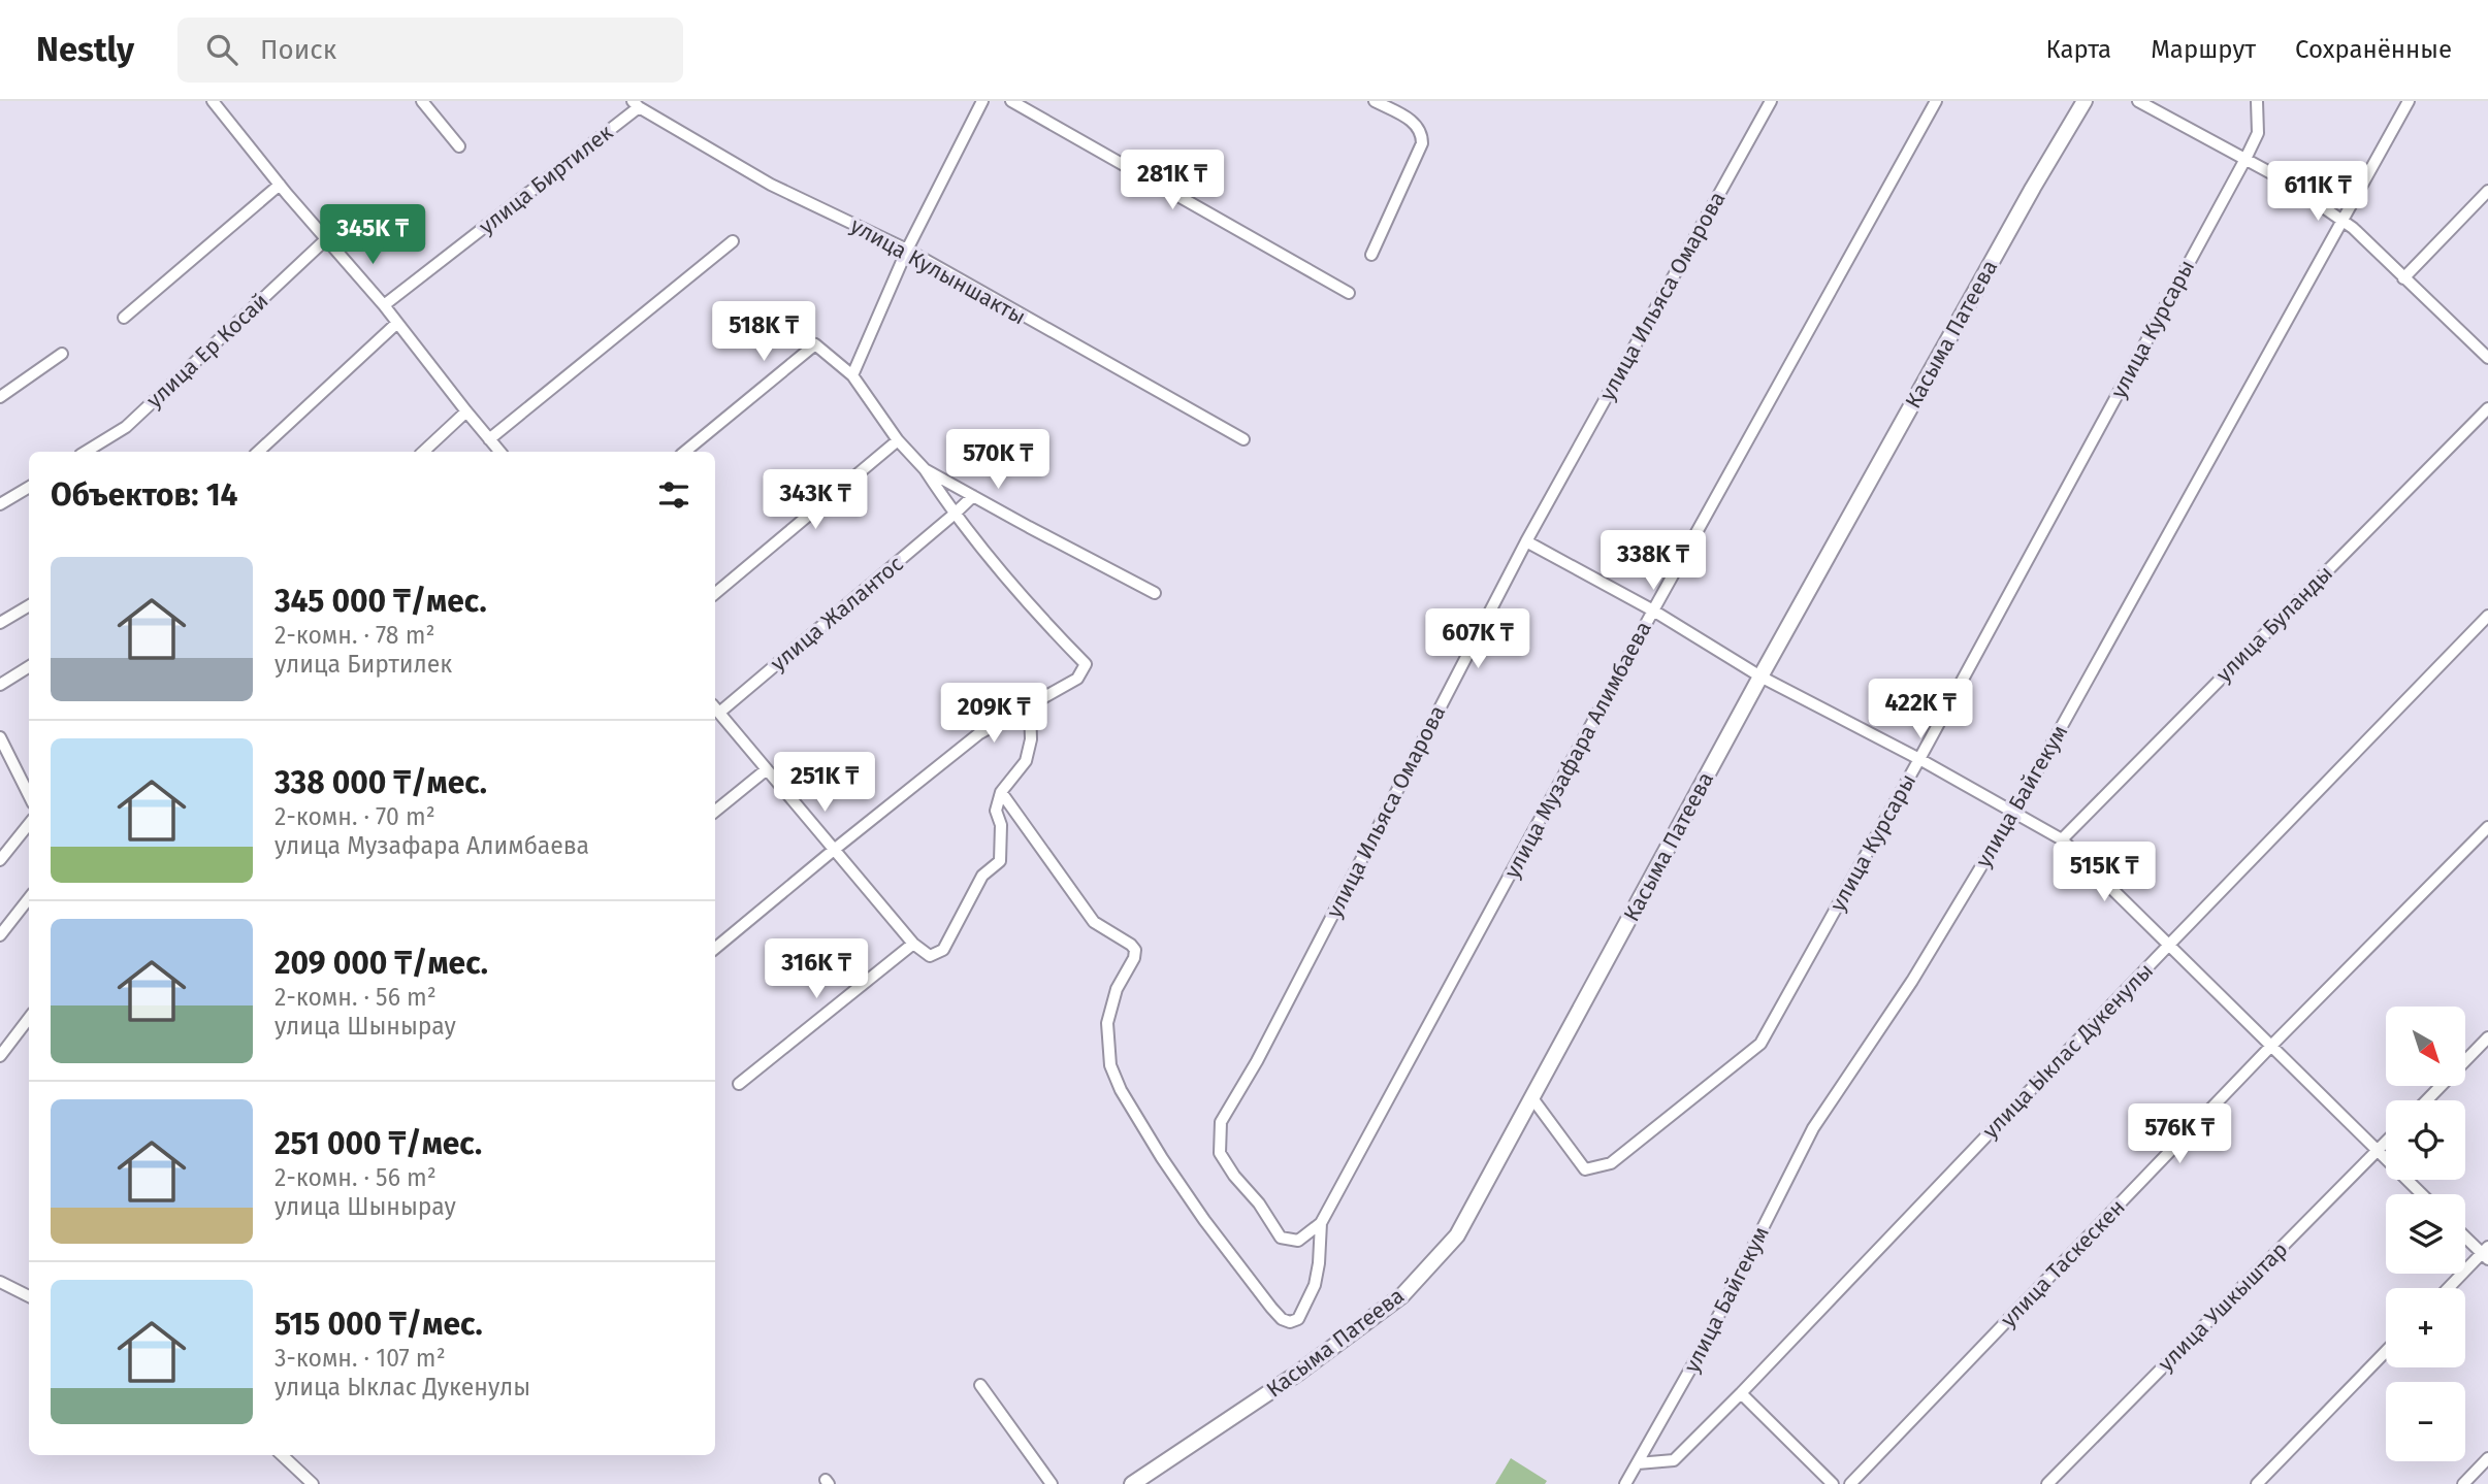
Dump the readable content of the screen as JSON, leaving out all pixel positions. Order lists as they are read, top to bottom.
{
  "streets": {
    "main road": ["Касыма Патеева"],
    "street": [
      "улица Биртилек",
      "улица Кулыншакты",
      "улица Ильяса Омарова",
      "улица Курсары",
      "улица Ер Косай",
      "улица Жалантос",
      "улица Буланды",
      "улица Музафара Алимбаева",
      "улица Байгекум",
      "улица Ыклас Дукенулы",
      "улица Таскескен",
      "улица Ушкыштар"
    ]
  },
  "crossings": [
    ["улица Биртилек", "улица Кулыншакты"],
    ["улица Ильяса Омарова", "улица Музафара Алимбаева"],
    ["улица Курсары", "Касыма Патеева"],
    ["улица Байгекум", "улица Ыклас Дукенулы"]
  ],
  "north": "bottom right",
  "page": {
    "header": "Nestly",
    "search": "Поиск",
    "nav": ["Карта", "Маршрут", "Сохранённые"],
    "price": [
      "281K ₸",
      "611K ₸",
      "345K ₸",
      "518K ₸",
      "570K ₸",
      "343K ₸",
      "338K ₸",
      "607K ₸",
      "422K ₸",
      "209K ₸",
      "251K ₸",
      "515K ₸",
      "316K ₸",
      "576K ₸"
    ],
    "heading": "Объектов: 14",
    "list": [
      {
        "name": "345 000 ₸/мес.",
        "note": "2-комн. · 78 m² · улица Биртилек"
      },
      {
        "name": "338 000 ₸/мес.",
        "note": "2-комн. · 70 m² · улица Музафара Алимбаева"
      },
      {
        "name": "209 000 ₸/мес.",
        "note": "2-комн. · 56 m² · улица Шынырау"
      },
      {
        "name": "251 000 ₸/мес.",
        "note": "2-комн. · 56 m² · улица Шынырау"
      },
      {
        "name": "515 000 ₸/мес.",
        "note": "3-комн. · 107 m² · улица Ыклас Дукенулы"
      }
    ],
    "map_buttons": ["+", "−"]
  }
}
